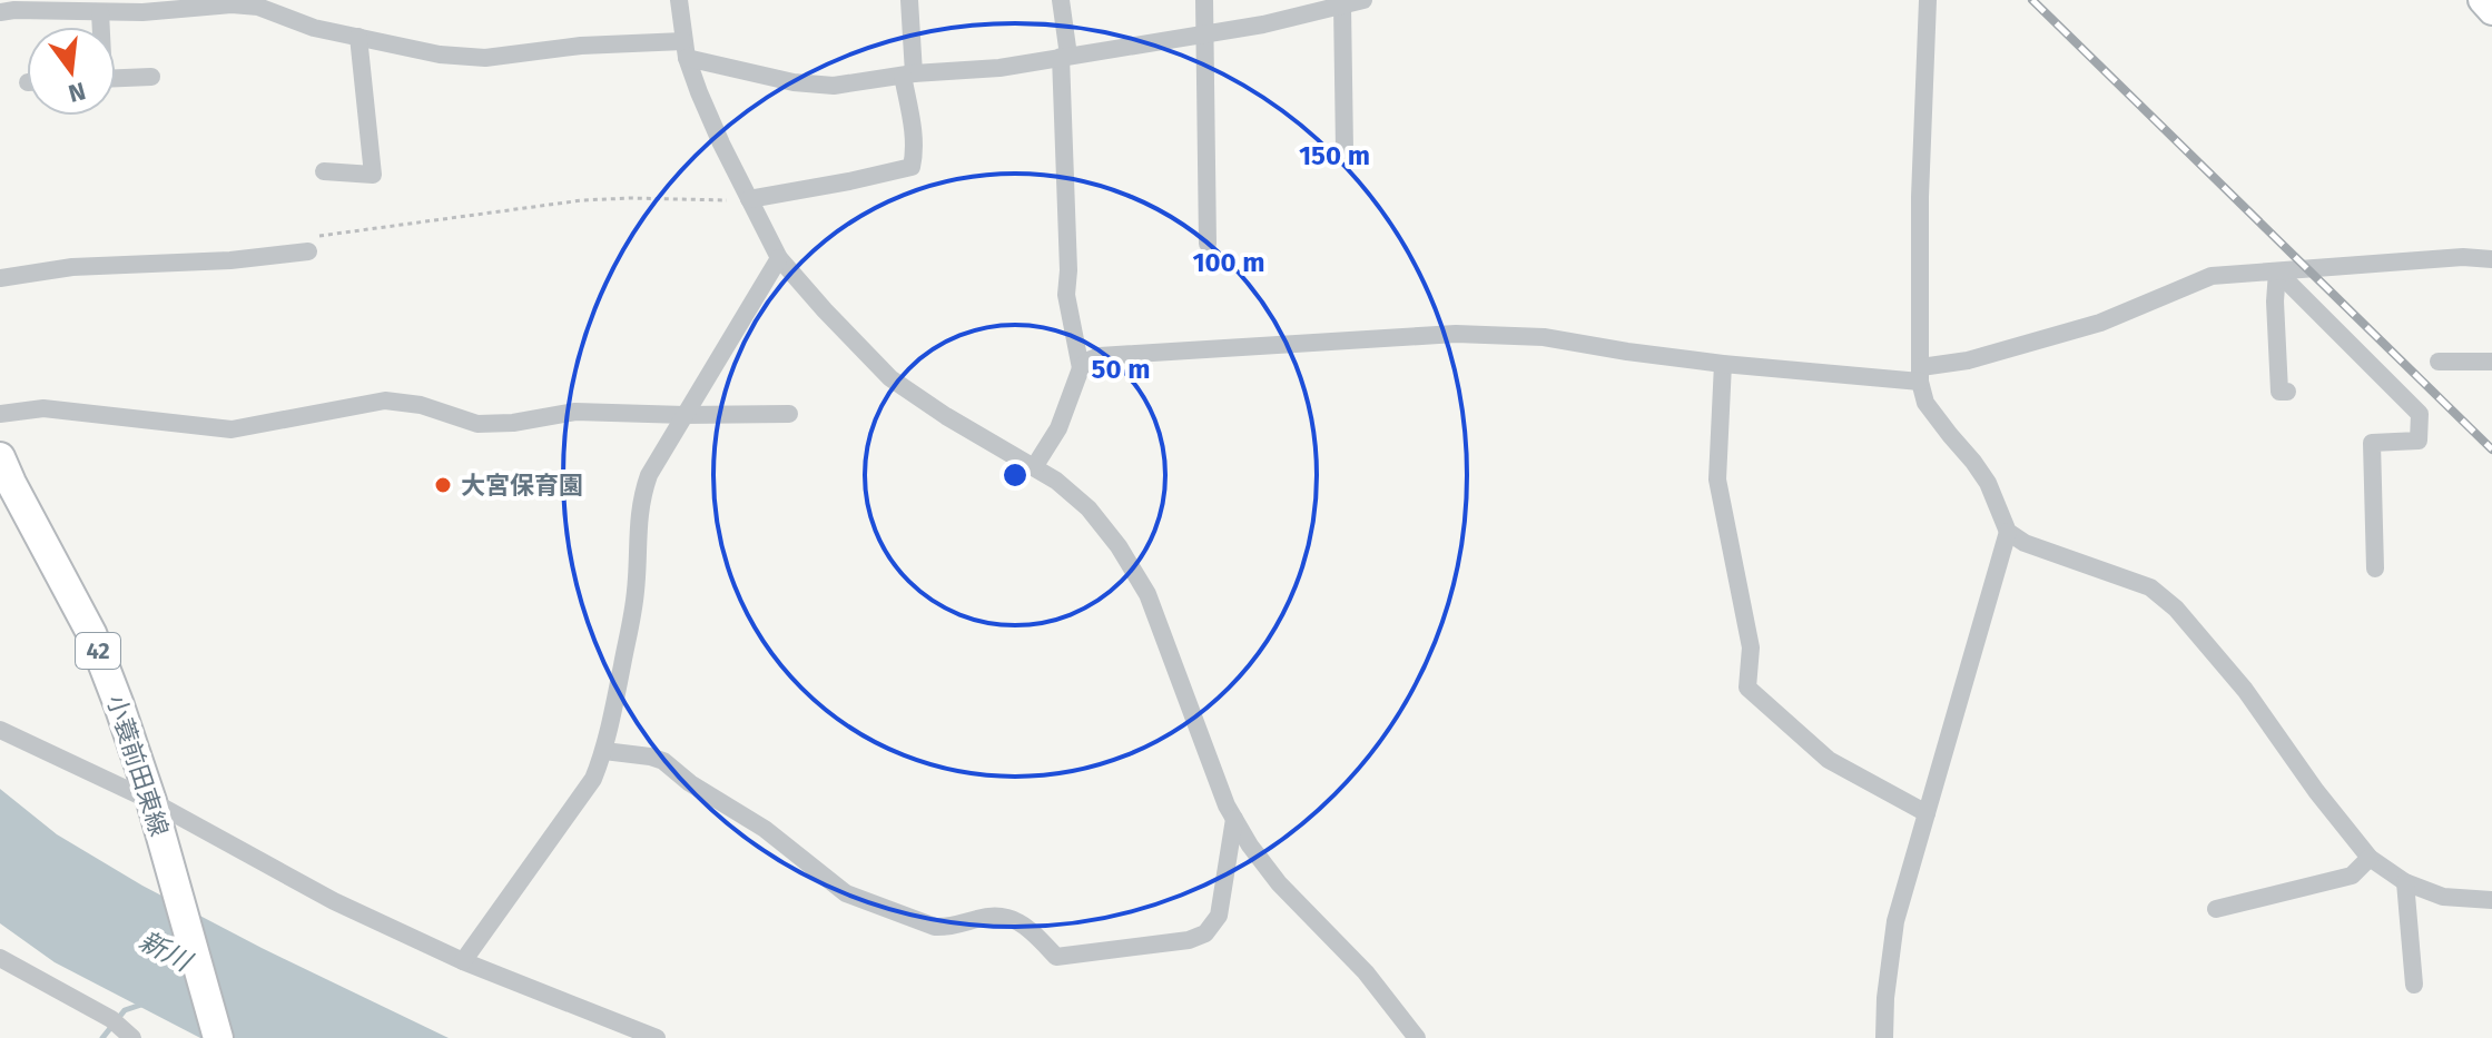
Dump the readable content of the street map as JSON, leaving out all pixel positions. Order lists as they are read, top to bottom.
{
  "streets": {
    "main road": ["42", "小蓑前田東線"]
  },
  "water": ["新川"],
  "places": ["大宮保育園"],
  "north": "bottom",
  "rings": ["150 m", "100 m", "50 m"]
}
